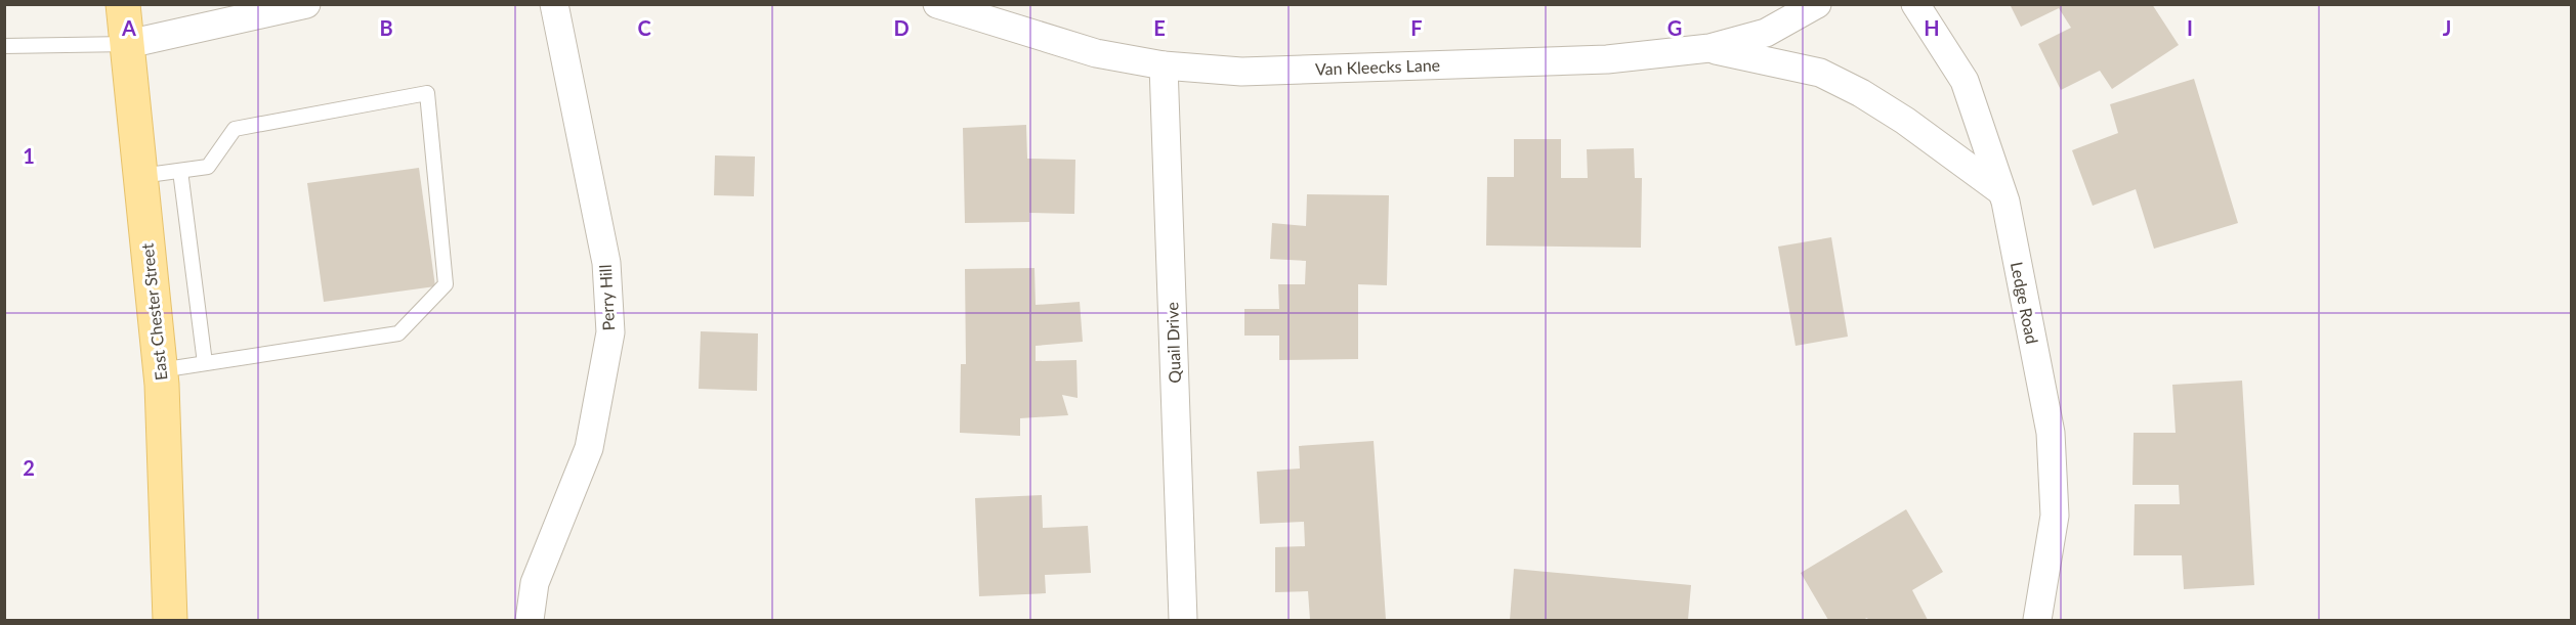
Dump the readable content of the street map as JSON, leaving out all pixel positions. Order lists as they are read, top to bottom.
{
  "streets": {
    "main road": ["East Chester Street"],
    "street": [
      "Van Kleecks Lane",
      "Perry Hill",
      "Ledge Road",
      "Quail Drive"
    ]
  },
  "crossings": [
    ["Van Kleecks Lane", "Quail Drive"]
  ],
  "grid": {
    "columns": [
      "A",
      "B",
      "C",
      "D",
      "E",
      "F",
      "G",
      "H",
      "I",
      "J"
    ],
    "rows": ["1", "2"]
  }
}
